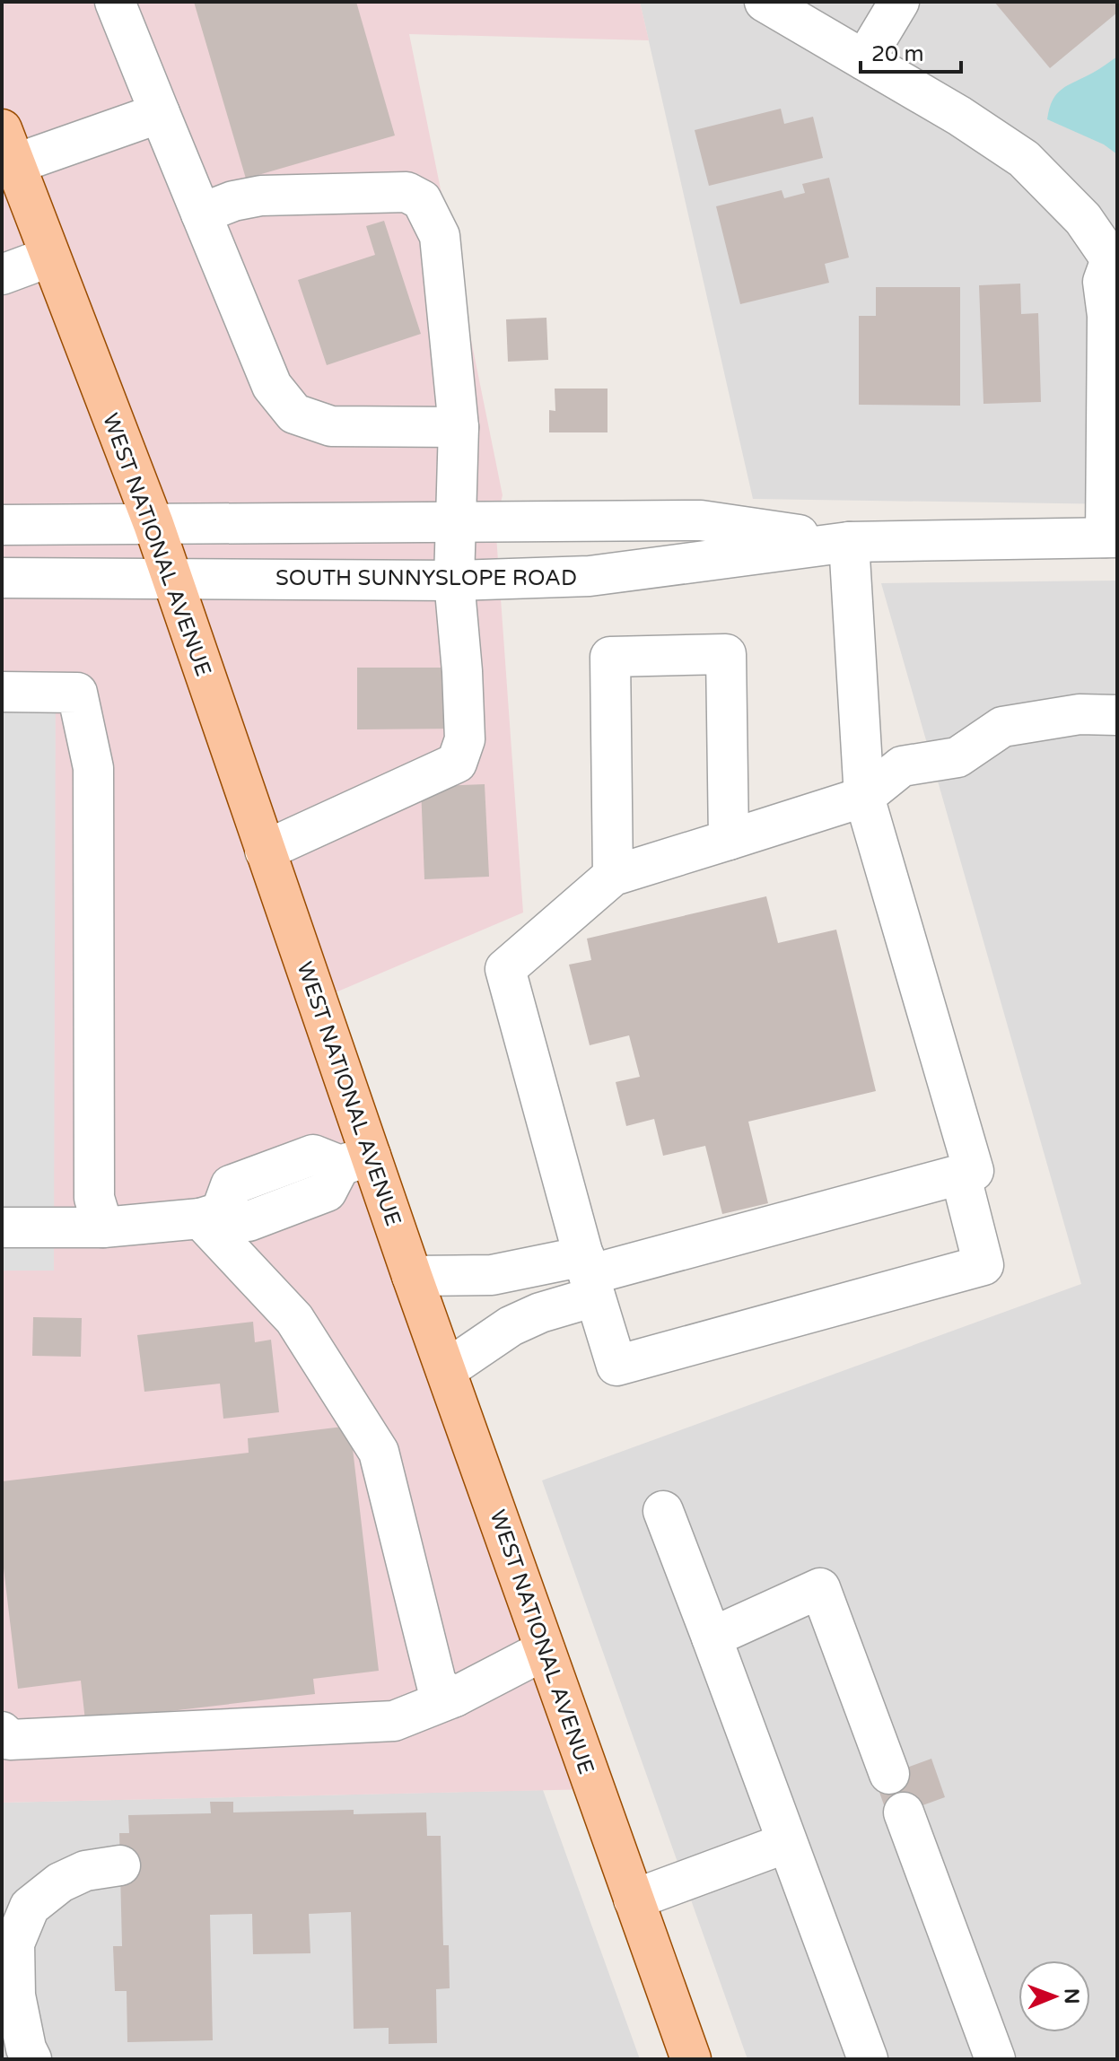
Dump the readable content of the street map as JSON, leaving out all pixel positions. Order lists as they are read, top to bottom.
{
  "streets": {
    "main road": ["WEST NATIONAL AVENUE"],
    "street": ["SOUTH SUNNYSLOPE ROAD"]
  },
  "crossings": [
    ["WEST NATIONAL AVENUE", "SOUTH SUNNYSLOPE ROAD"]
  ],
  "scale_bar": "20 m",
  "north": "right"
}
